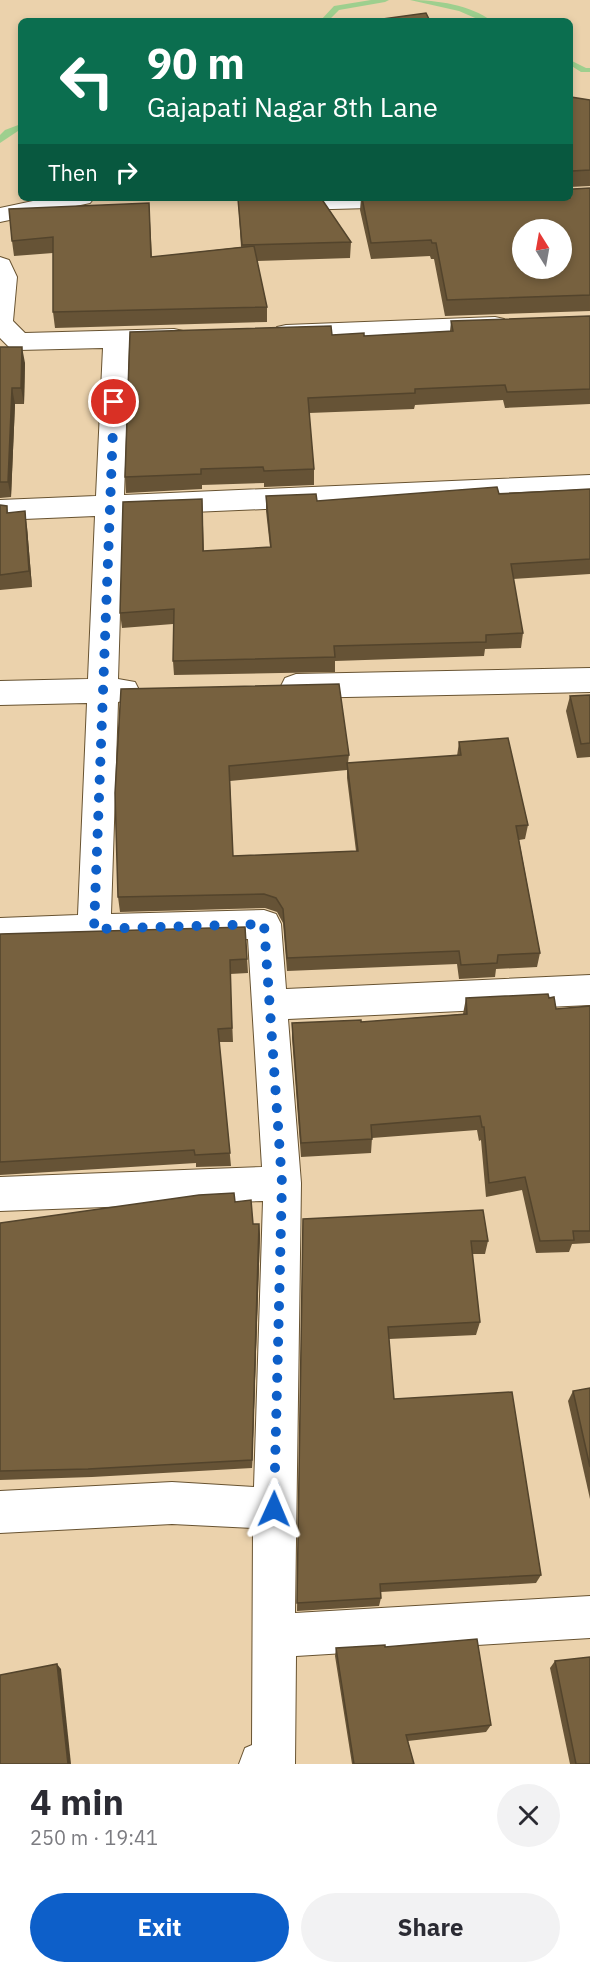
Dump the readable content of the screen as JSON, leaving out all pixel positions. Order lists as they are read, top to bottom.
{
  "north": "top",
  "page": {
    "turn": ["90 m", "Gajapati Nagar 8th Lane"],
    "then": "Then",
    "heading": ["4 min", "250 m · 19:41"],
    "buttons": ["Exit", "Share"]
  }
}
